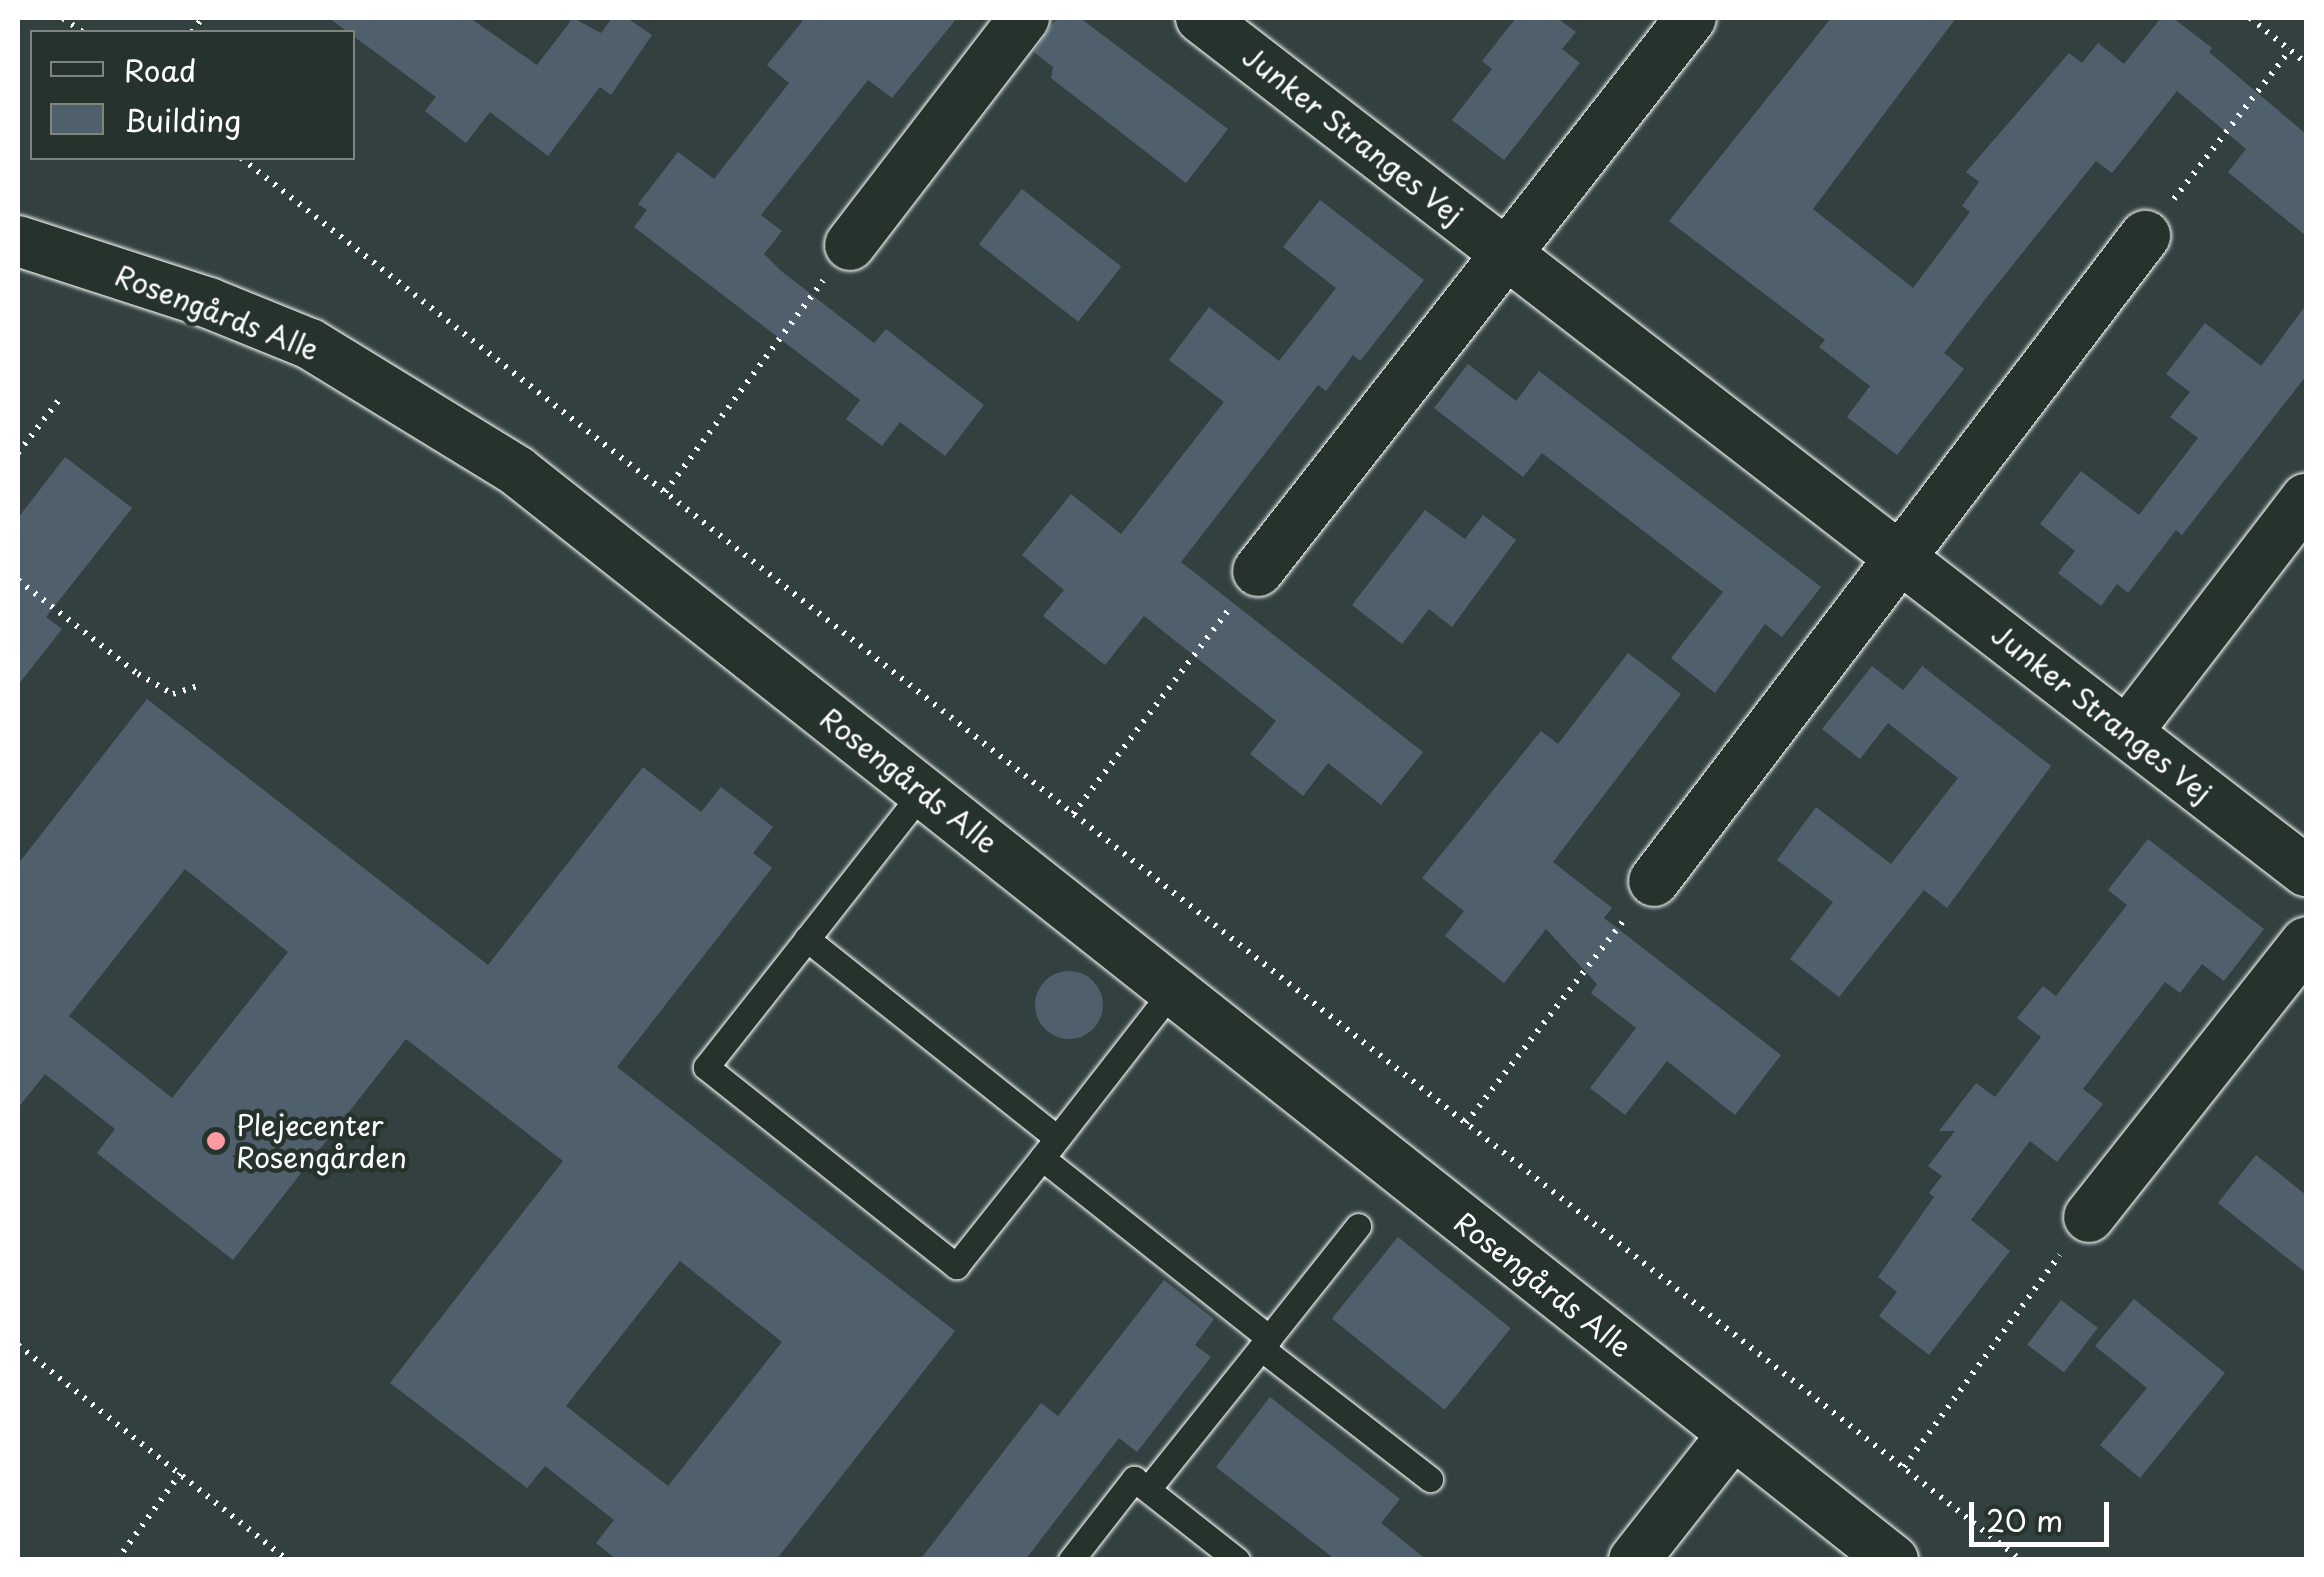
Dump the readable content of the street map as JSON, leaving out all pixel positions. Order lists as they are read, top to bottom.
{
  "streets": {
    "street": ["Junker Stranges Vej", "Rosengårds Alle"]
  },
  "places": ["Plejecenter Rosengården"],
  "legend": ["Road", "Building"],
  "scale_bar": "20 m"
}
